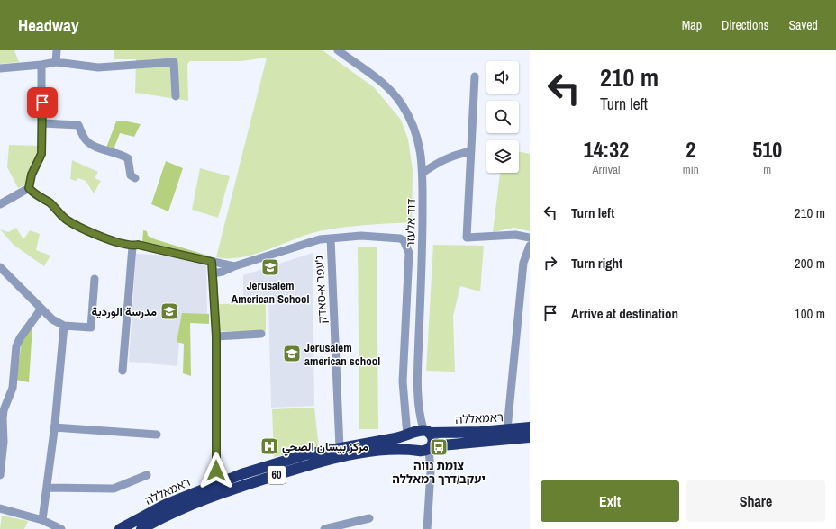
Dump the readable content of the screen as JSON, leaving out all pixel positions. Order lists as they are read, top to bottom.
{
  "streets": {
    "highway": ["ראמאללה", "60"],
    "street": ["דוד אלעזר", "ג'עפר א-סאדק"]
  },
  "crossings": [
    ["דוד אלעזר", "ראמאללה"],
    ["ג'עפר א-סאדק", "ראמאללה"]
  ],
  "places": {
    "school or university": ["Jerusalem American School", "مدرسة الوردية", "Jerusalem american school"],
    "hospital": ["مركز بيسان الصحي"],
    "bus stop": ["צומת נווה יעקב/דרך רמאללה"]
  },
  "page": {
    "header": "Headway",
    "nav": ["Map", "Directions", "Saved"],
    "turn": ["210 m", "Turn left"],
    "eta": [
      "14:32",
      "Arrival",
      "2",
      "min",
      "510",
      "m"
    ],
    "list": [
      {
        "name": "Turn left",
        "value": "210 m"
      },
      {
        "name": "Turn right",
        "value": "200 m"
      },
      {
        "name": "Arrive at destination",
        "value": "100 m"
      }
    ],
    "buttons": ["Exit", "Share"]
  }
}
